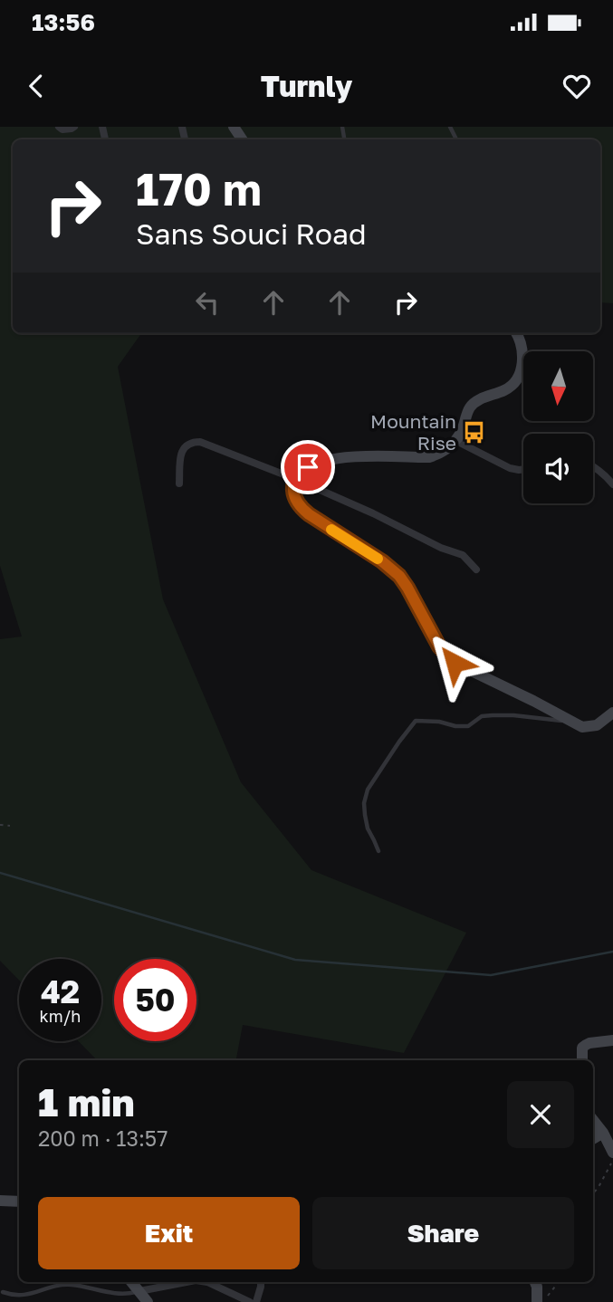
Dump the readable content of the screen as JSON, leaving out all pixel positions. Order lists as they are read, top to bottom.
{
  "places": {
    "bus stop": ["Mountain Rise"]
  },
  "north": "bottom",
  "page": {
    "status": "13:56",
    "header": "Turnly",
    "turn": ["170 m", "Sans Souci Road"],
    "speed": "42 km/h",
    "limit": "50",
    "heading": ["1 min", "200 m · 13:57"],
    "buttons": ["Exit", "Share"]
  }
}
